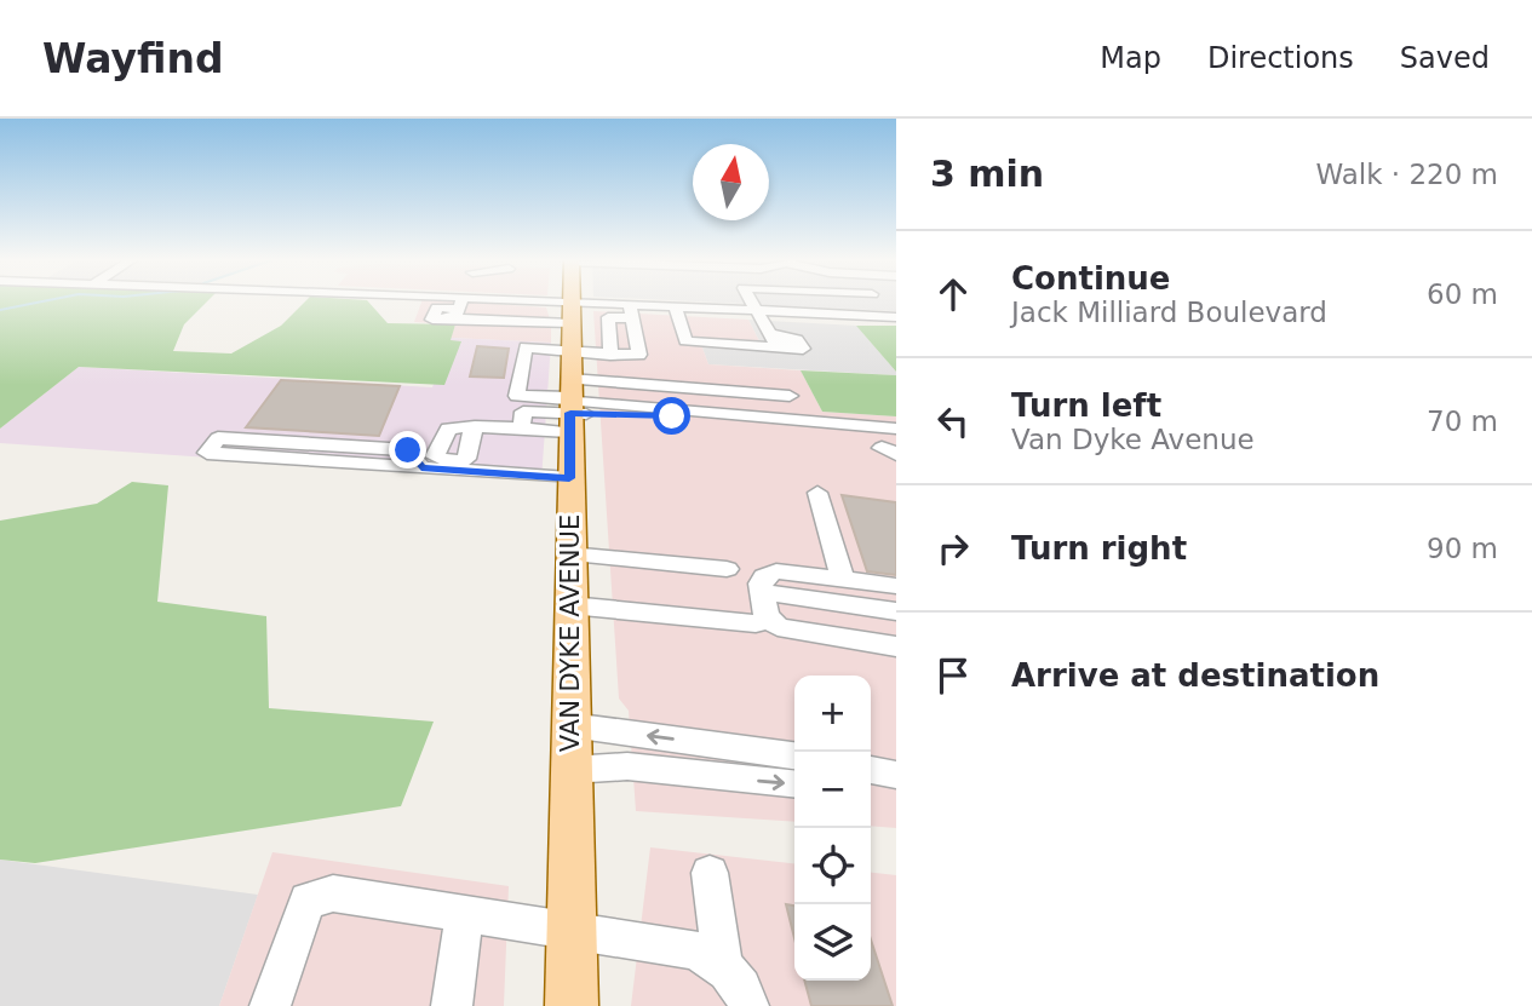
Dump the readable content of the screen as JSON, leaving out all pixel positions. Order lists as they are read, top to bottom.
{
  "streets": {
    "main road": ["VAN DYKE AVENUE"]
  },
  "north": "top",
  "page": {
    "header": "Wayfind",
    "nav": ["Map", "Directions", "Saved"],
    "heading": ["3 min", "Walk · 220 m"],
    "list": [
      ["Continue", "Jack Milliard Boulevard", "60 m"],
      ["Turn left", "Van Dyke Avenue", "70 m"],
      ["Turn right", "90 m"],
      "Arrive at destination"
    ],
    "map_buttons": ["+", "−"]
  }
}
